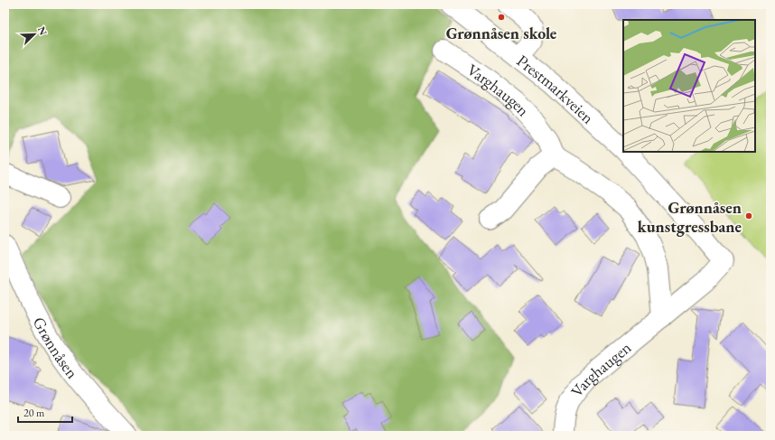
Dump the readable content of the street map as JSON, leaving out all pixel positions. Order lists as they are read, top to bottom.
{
  "streets": {
    "street": ["Prestmarkveien", "Varghaugen", "Grønnåsen"]
  },
  "crossings": [
    ["Prestmarkveien", "Varghaugen"]
  ],
  "places": ["Grønnåsen skole", "Grønnåsen kunstgressbane"],
  "scale_bar": "20 m",
  "north": "top right"
}
